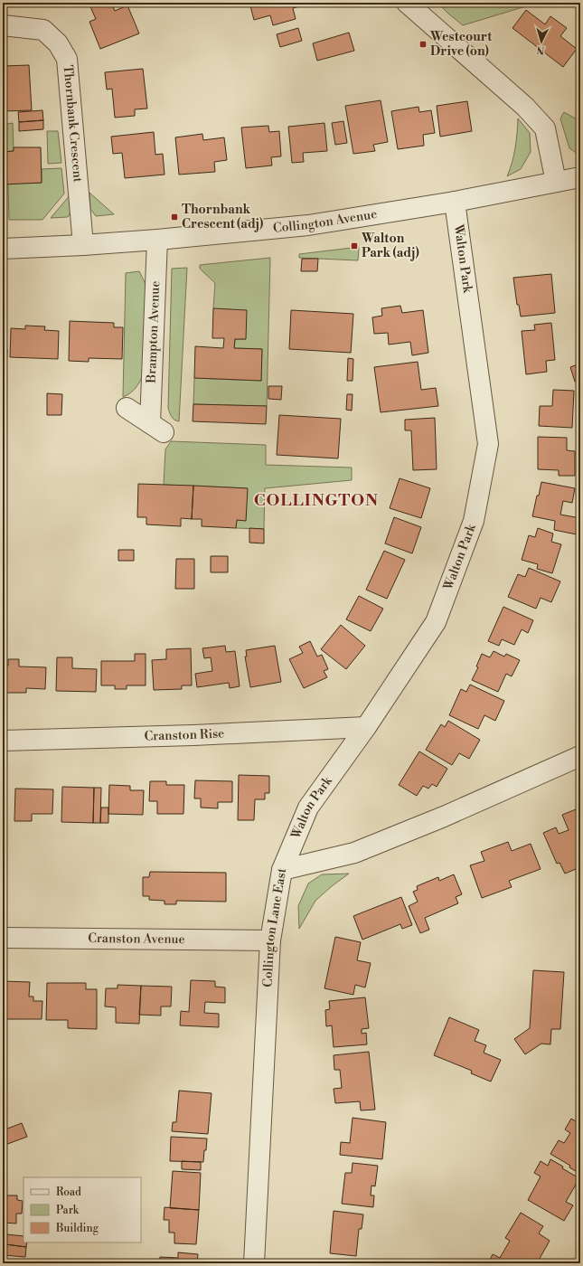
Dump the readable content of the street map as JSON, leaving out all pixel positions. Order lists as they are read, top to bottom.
{
  "streets": {
    "street": [
      "Thornbank Crescent",
      "Collington Avenue",
      "Walton Park",
      "Brampton Avenue",
      "Cranston Rise",
      "Collington Lane East",
      "Cranston Avenue"
    ]
  },
  "crossings": [
    ["Thornbank Crescent", "Collington Avenue"],
    ["Collington Avenue", "Walton Park"],
    ["Collington Avenue", "Brampton Avenue"],
    ["Walton Park", "Cranston Rise"],
    ["Walton Park", "Collington Lane East"],
    ["Collington Lane East", "Cranston Avenue"]
  ],
  "districts": ["COLLINGTON"],
  "places": {
    "transit": ["Westcourt Drive (on)", "Thornbank Crescent (adj)", "Walton Park (adj)"]
  },
  "legend": ["Road", "Park", "Building"],
  "north": "bottom"
}
